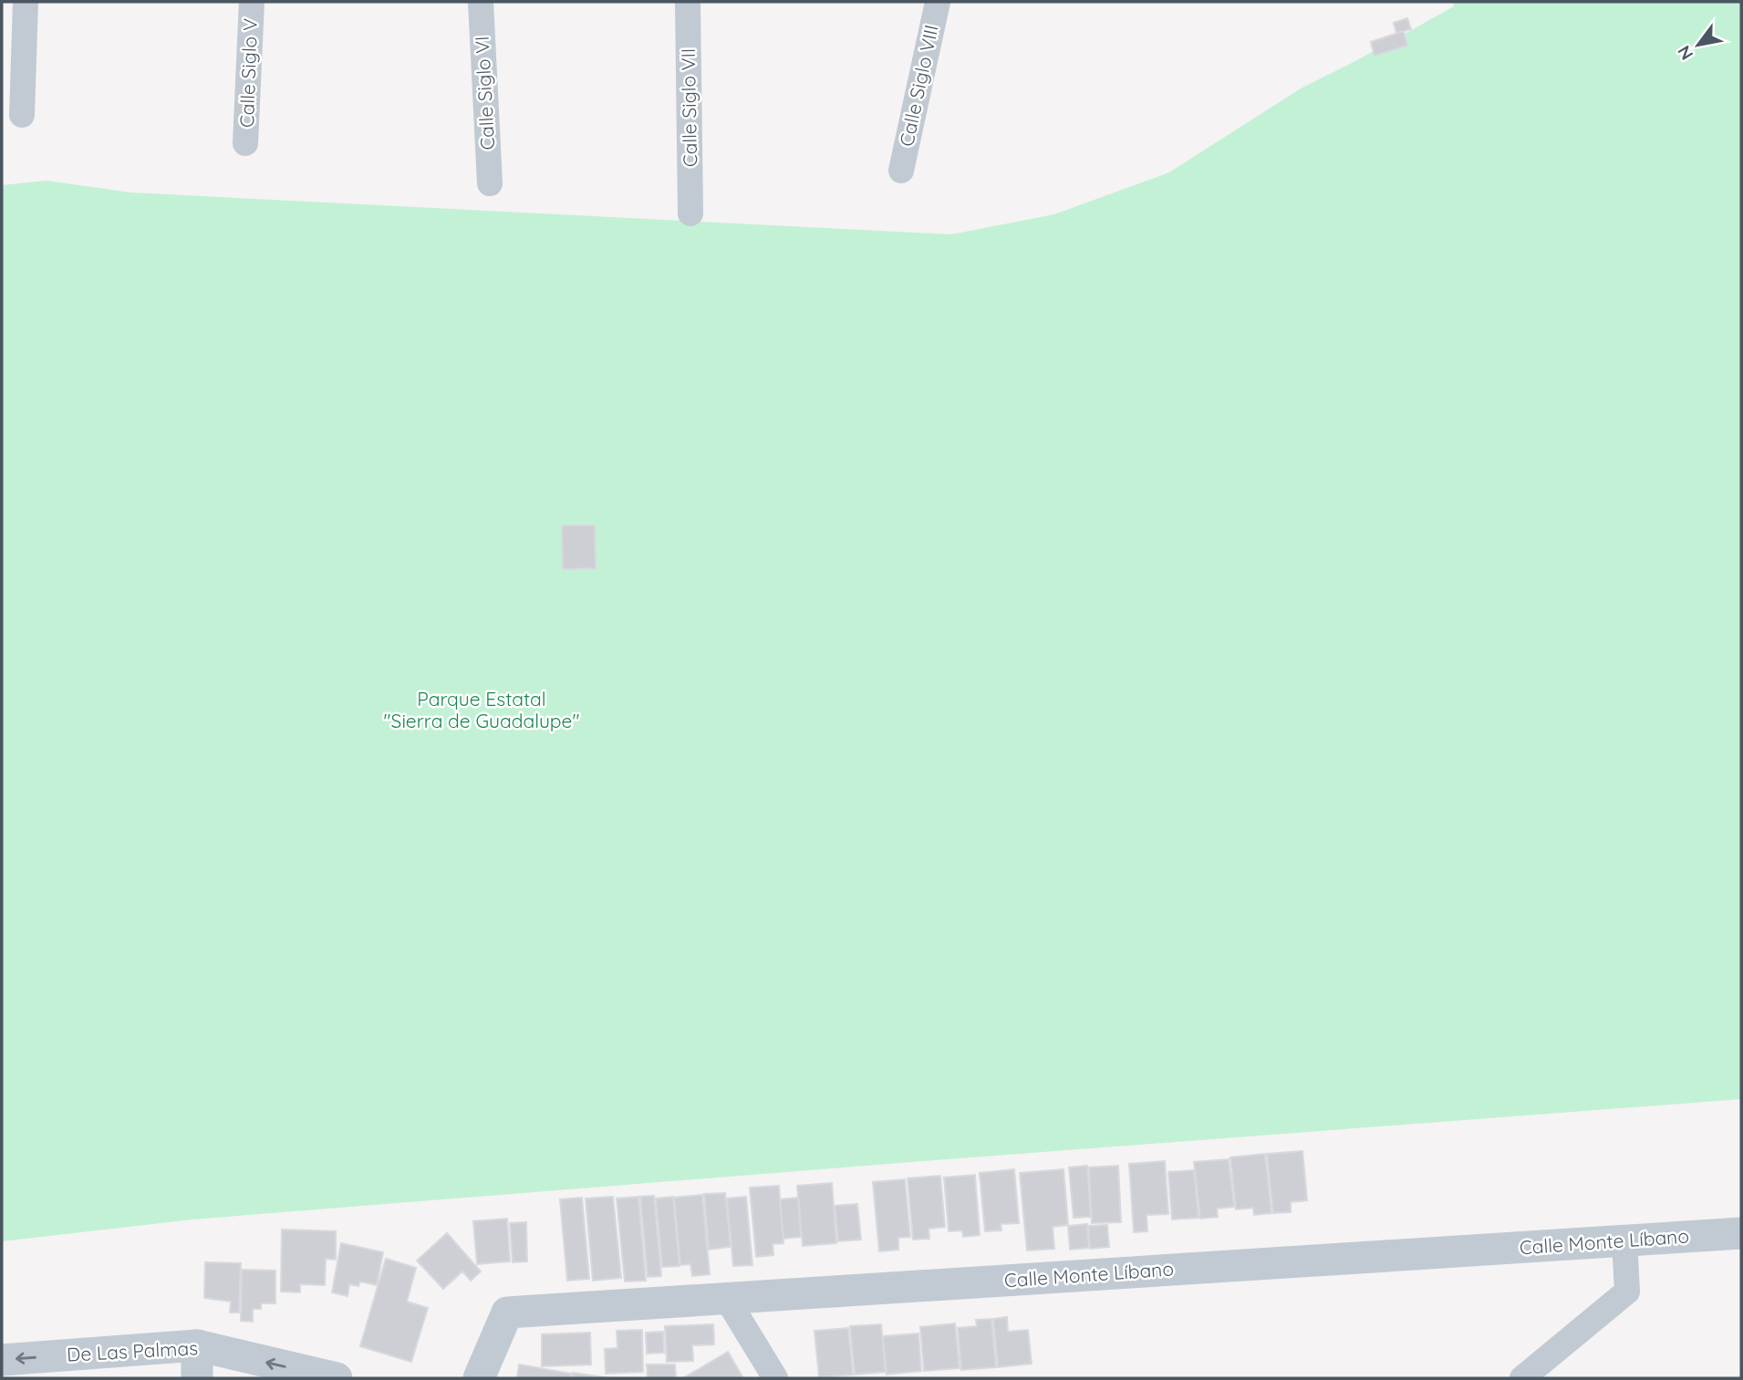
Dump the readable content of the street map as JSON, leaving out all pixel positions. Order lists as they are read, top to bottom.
{
  "streets": {
    "street": [
      "Calle Siglo V",
      "Calle Siglo VIII",
      "Calle Siglo VI",
      "Calle Siglo VII",
      "Calle Monte Líbano",
      "De Las Palmas"
    ]
  },
  "one_way": ["De Las Palmas"],
  "parks": ["Parque Estatal \"Sierra de Guadalupe\""],
  "north": "bottom left"
}
